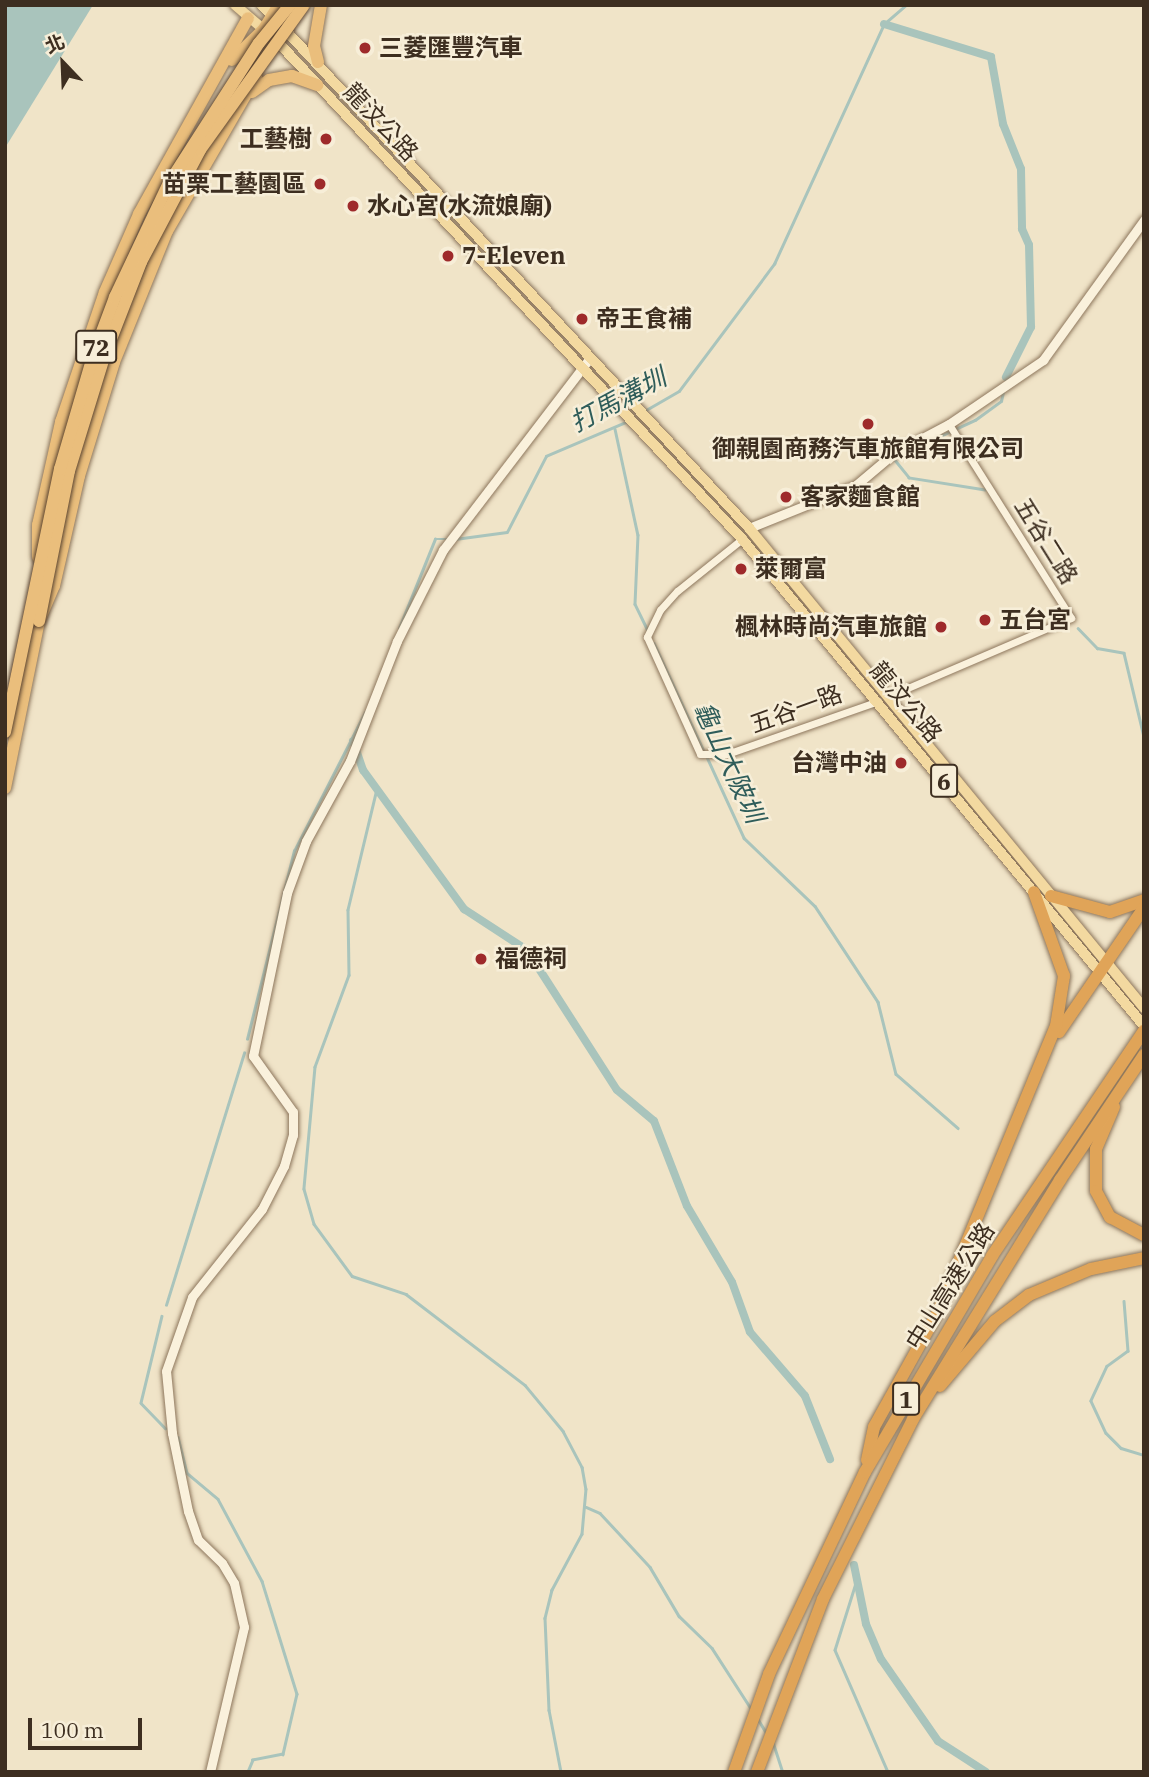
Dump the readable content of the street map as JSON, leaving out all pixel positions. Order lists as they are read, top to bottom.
{
  "streets": {
    "highway": ["72", "中山高速公路", "1"],
    "main road": ["龍汶公路", "6"],
    "street": ["五谷二路", "五谷一路"]
  },
  "crossings": [
    ["龍汶公路", "五谷二路"],
    ["龍汶公路", "五谷一路"],
    ["龍汶公路", "6"],
    ["龍汶公路", "中山高速公路"]
  ],
  "water": ["打馬溝圳", "龜山大陂圳"],
  "places": [
    "三菱匯豐汽車",
    "工藝樹",
    "苗栗工藝園區",
    "水心宮(水流娘廟)",
    "7-Eleven",
    "帝王食補",
    "御親園商務汽車旅館有限公司",
    "客家麵食館",
    "萊爾富",
    "五台宮",
    "楓林時尚汽車旅館",
    "台灣中油",
    "福德祠"
  ],
  "scale_bar": "100 m",
  "north": "top left"
}
